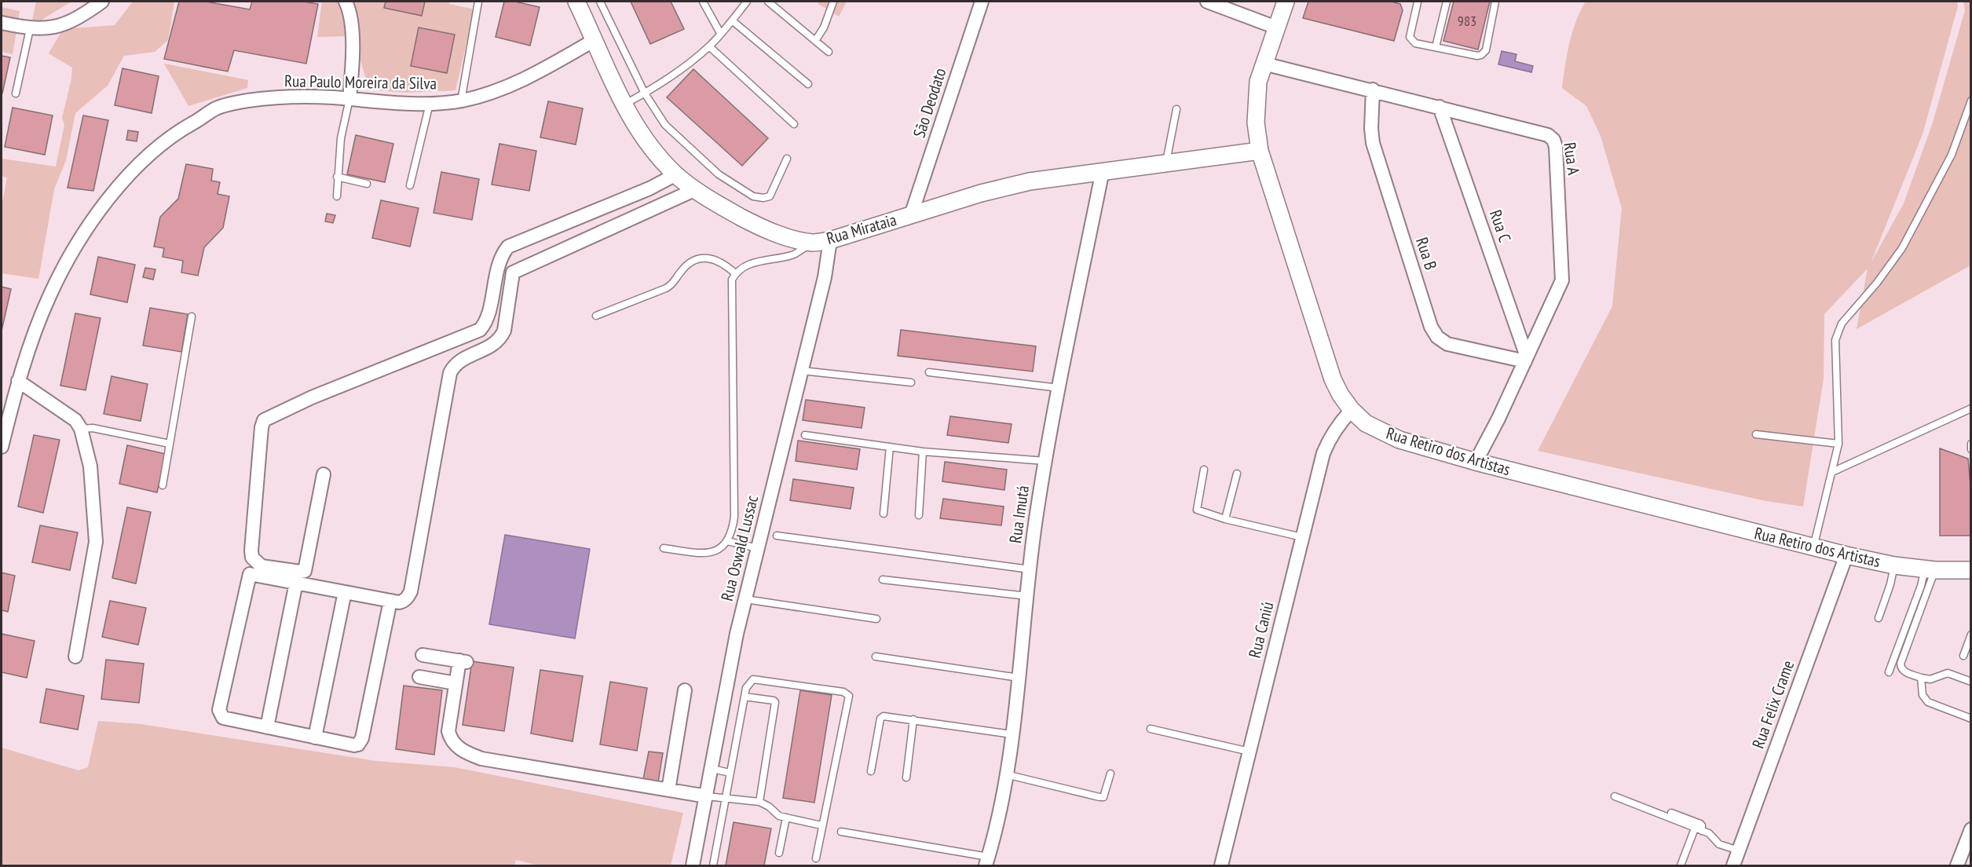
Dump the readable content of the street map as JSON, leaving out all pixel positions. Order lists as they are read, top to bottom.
{
  "streets": {
    "street": [
      "Rua Paulo Moreira da Silva",
      "São Deodato",
      "Rua A",
      "Rua C",
      "Rua Mirataia",
      "Rua B",
      "Rua Retiro dos Artistas",
      "Rua Imutá",
      "Rua Oswald Lussac",
      "Rua Caniú",
      "Rua Felix Crame"
    ]
  },
  "crossings": [
    ["Rua Paulo Moreira da Silva", "Rua Mirataia"],
    ["São Deodato", "Rua Mirataia"],
    ["Rua A", "Rua C"],
    ["Rua A", "Rua B"],
    ["Rua A", "Rua Retiro dos Artistas"],
    ["Rua C", "Rua B"],
    ["Rua Mirataia", "Rua Retiro dos Artistas"],
    ["Rua Mirataia", "Rua Imutá"],
    ["Rua Mirataia", "Rua Oswald Lussac"],
    ["Rua Retiro dos Artistas", "Rua Caniú"],
    ["Rua Retiro dos Artistas", "Rua Felix Crame"]
  ],
  "house_numbers": ["983"]
}
